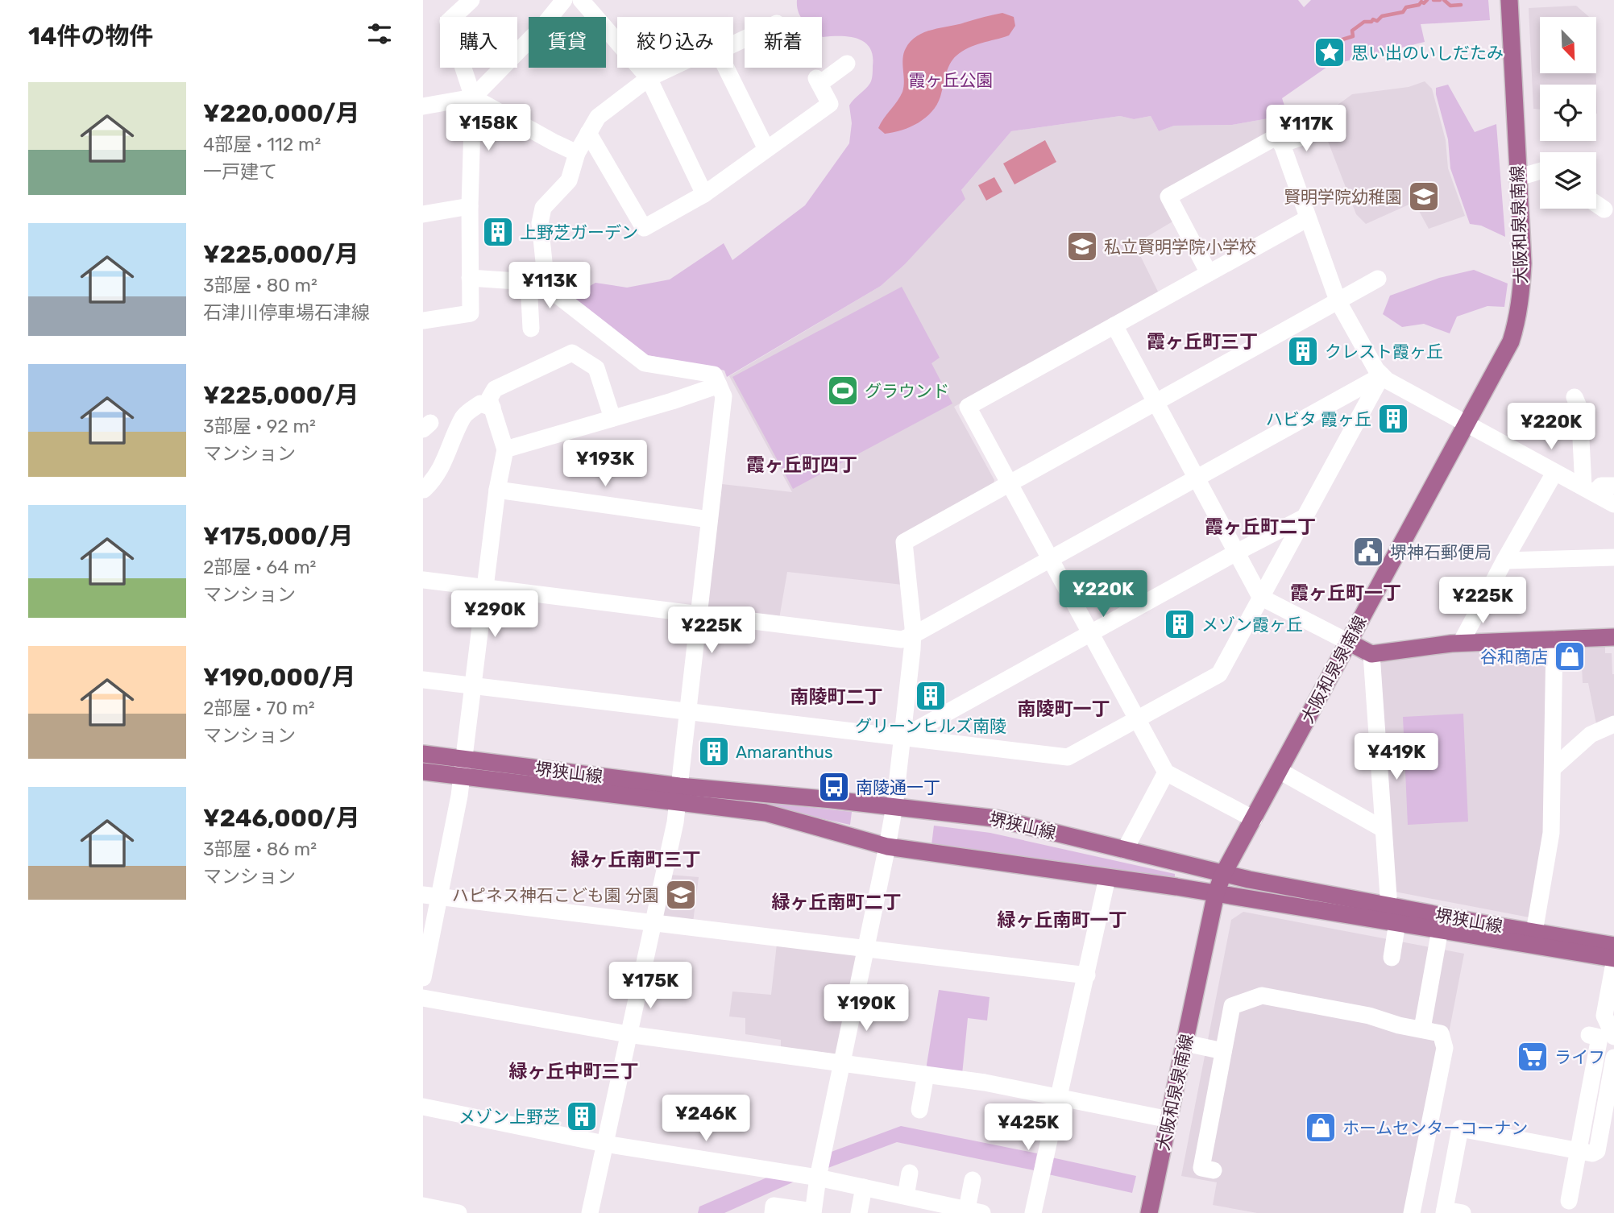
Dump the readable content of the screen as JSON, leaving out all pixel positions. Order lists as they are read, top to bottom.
{
  "streets": {
    "main road": ["大阪和泉泉南線", "堺狭山線"]
  },
  "crossings": [
    ["大阪和泉泉南線", "堺狭山線"]
  ],
  "districts": [
    "霞ヶ丘町三丁",
    "霞ヶ丘町四丁",
    "霞ヶ丘町二丁",
    "霞ヶ丘町一丁",
    "南陵町二丁",
    "南陵町一丁",
    "緑ヶ丘南町三丁",
    "緑ヶ丘南町二丁",
    "緑ヶ丘南町一丁",
    "緑ヶ丘中町三丁"
  ],
  "parks": ["霞ヶ丘公園"],
  "places": {
    "place": ["思い出のいしだたみ"],
    "school or university": ["賢明学院幼稚園", "私立賢明学院小学校", "ハピネス神石こども園 分園"],
    "building": [
      "上野芝ガーデン",
      "クレスト霞ヶ丘",
      "ハビタ 霞ヶ丘",
      "メゾン霞ヶ丘",
      "グリーンヒルズ南陵",
      "Amaranthus",
      "メゾン上野芝"
    ],
    "sports": ["グラウンド"],
    "public building": ["堺神石郵便局"],
    "shop": ["谷和商店", "ホームセンターコーナン"],
    "bus stop": ["南陵通一丁"],
    "supermarket": ["ライフ"]
  },
  "north": "bottom right",
  "page": {
    "heading": "14件の物件",
    "chip": [
      "購入",
      "賃貸",
      "絞り込み",
      "新着"
    ],
    "list": [
      {
        "name": "¥220,000/月",
        "note": "4部屋 · 112 m² · 一戸建て"
      },
      {
        "name": "¥225,000/月",
        "note": "3部屋 · 80 m² · 石津川停車場石津線"
      },
      {
        "name": "¥225,000/月",
        "note": "3部屋 · 92 m² · マンション"
      },
      {
        "name": "¥175,000/月",
        "note": "2部屋 · 64 m² · マンション"
      },
      {
        "name": "¥190,000/月",
        "note": "2部屋 · 70 m² · マンション"
      },
      {
        "name": "¥246,000/月",
        "note": "3部屋 · 86 m² · マンション"
      }
    ],
    "price": [
      "¥158K",
      "¥117K",
      "¥113K",
      "¥220K",
      "¥193K",
      "¥220K",
      "¥225K",
      "¥290K",
      "¥225K",
      "¥419K",
      "¥175K",
      "¥190K",
      "¥246K",
      "¥425K"
    ]
  }
}
